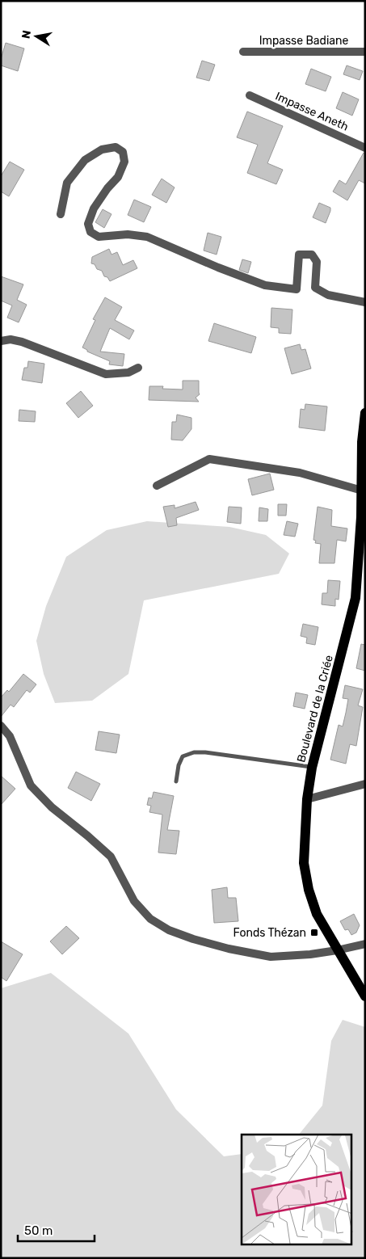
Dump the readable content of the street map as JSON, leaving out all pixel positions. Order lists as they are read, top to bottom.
{
  "streets": {
    "main road": ["Boulevard de la Criée"],
    "street": ["Impasse Badiane", "Impasse Aneth"]
  },
  "places": {
    "transit": ["Fonds Thézan"]
  },
  "scale_bar": "50 m",
  "north": "left"
}
